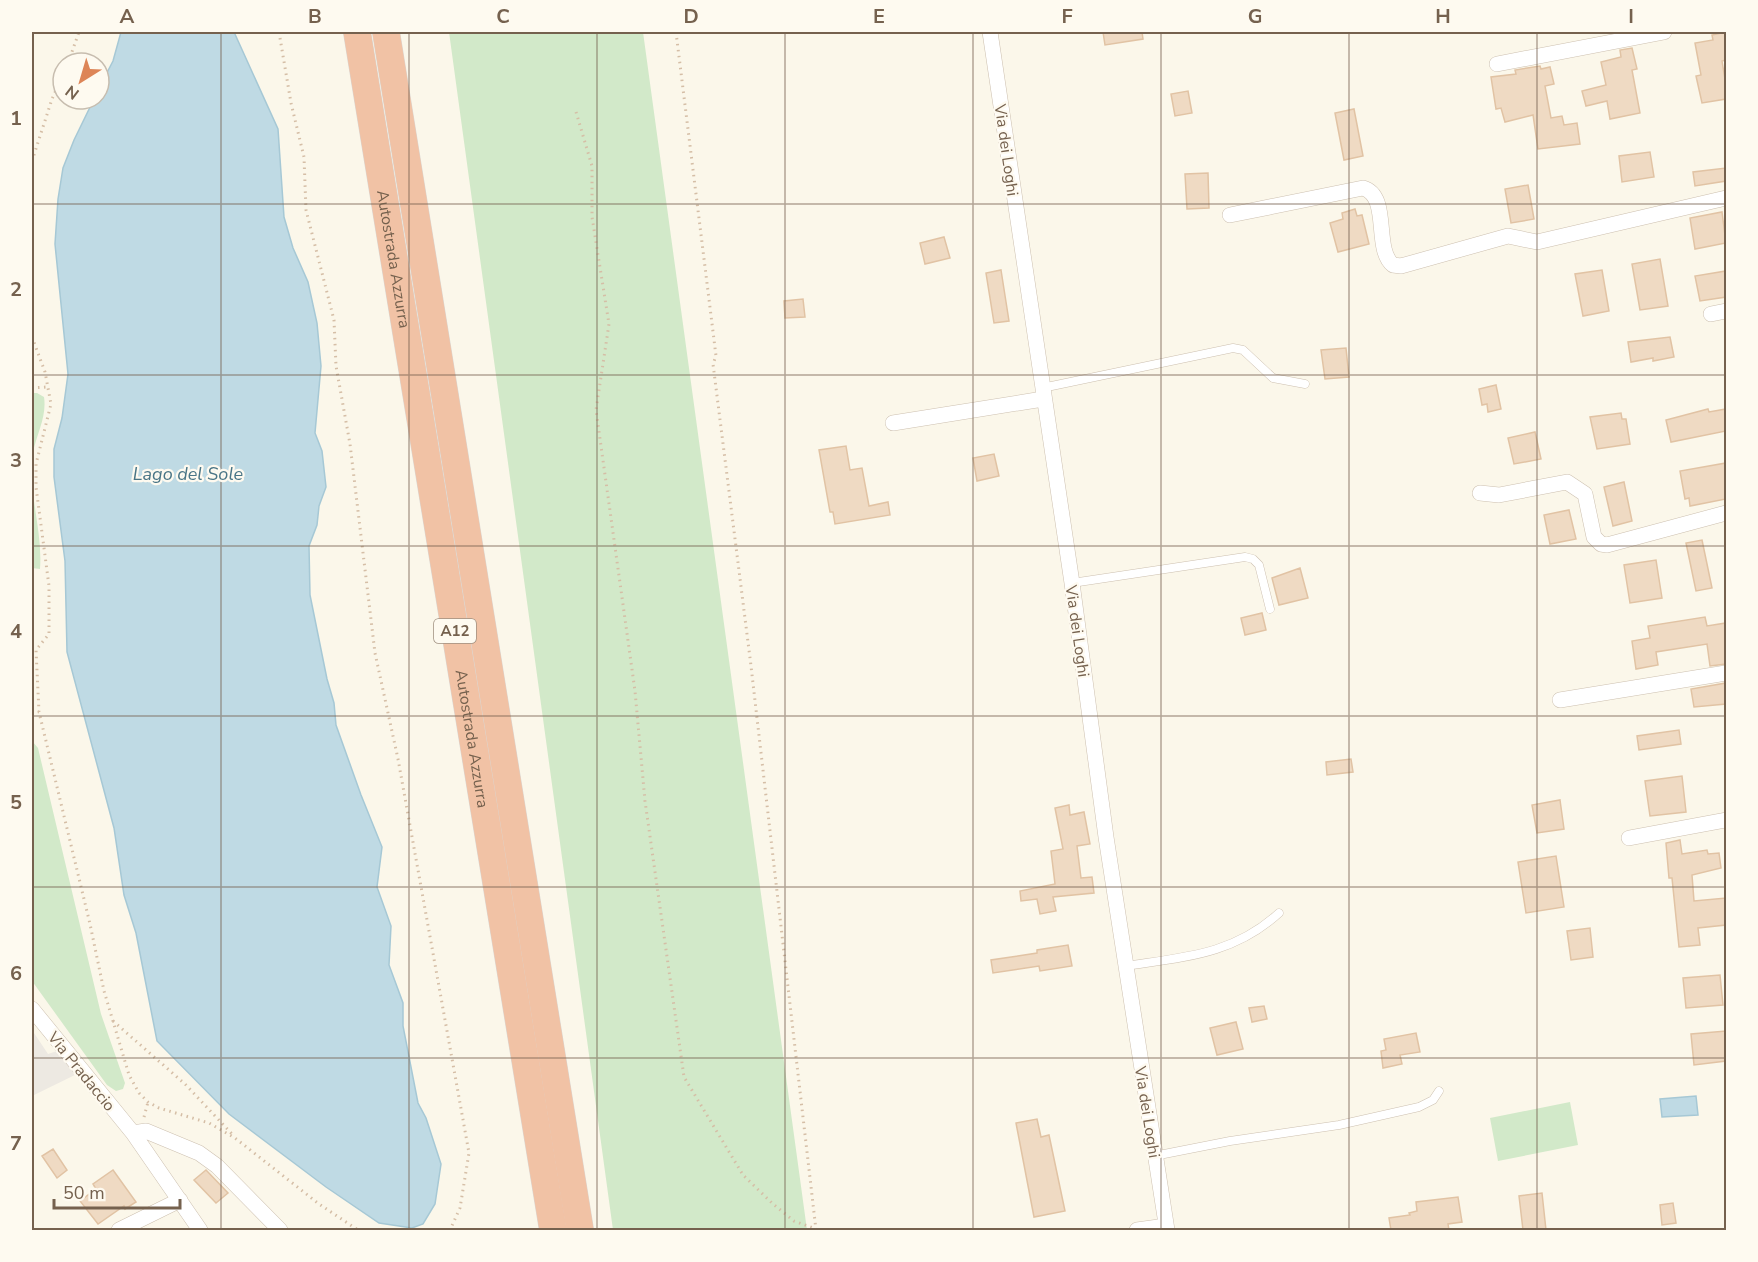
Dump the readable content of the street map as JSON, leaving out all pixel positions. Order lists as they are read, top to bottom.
{
  "streets": {
    "highway": ["Autostrada Azzurra", "A12"],
    "street": ["Via dei Loghi", "Via Pradaccio"]
  },
  "water": ["Lago del Sole"],
  "scale_bar": "50 m",
  "north": "bottom left",
  "grid": {
    "columns": [
      "A",
      "B",
      "C",
      "D",
      "E",
      "F",
      "G",
      "H",
      "I"
    ],
    "rows": [
      "1",
      "2",
      "3",
      "4",
      "5",
      "6",
      "7"
    ]
  }
}
